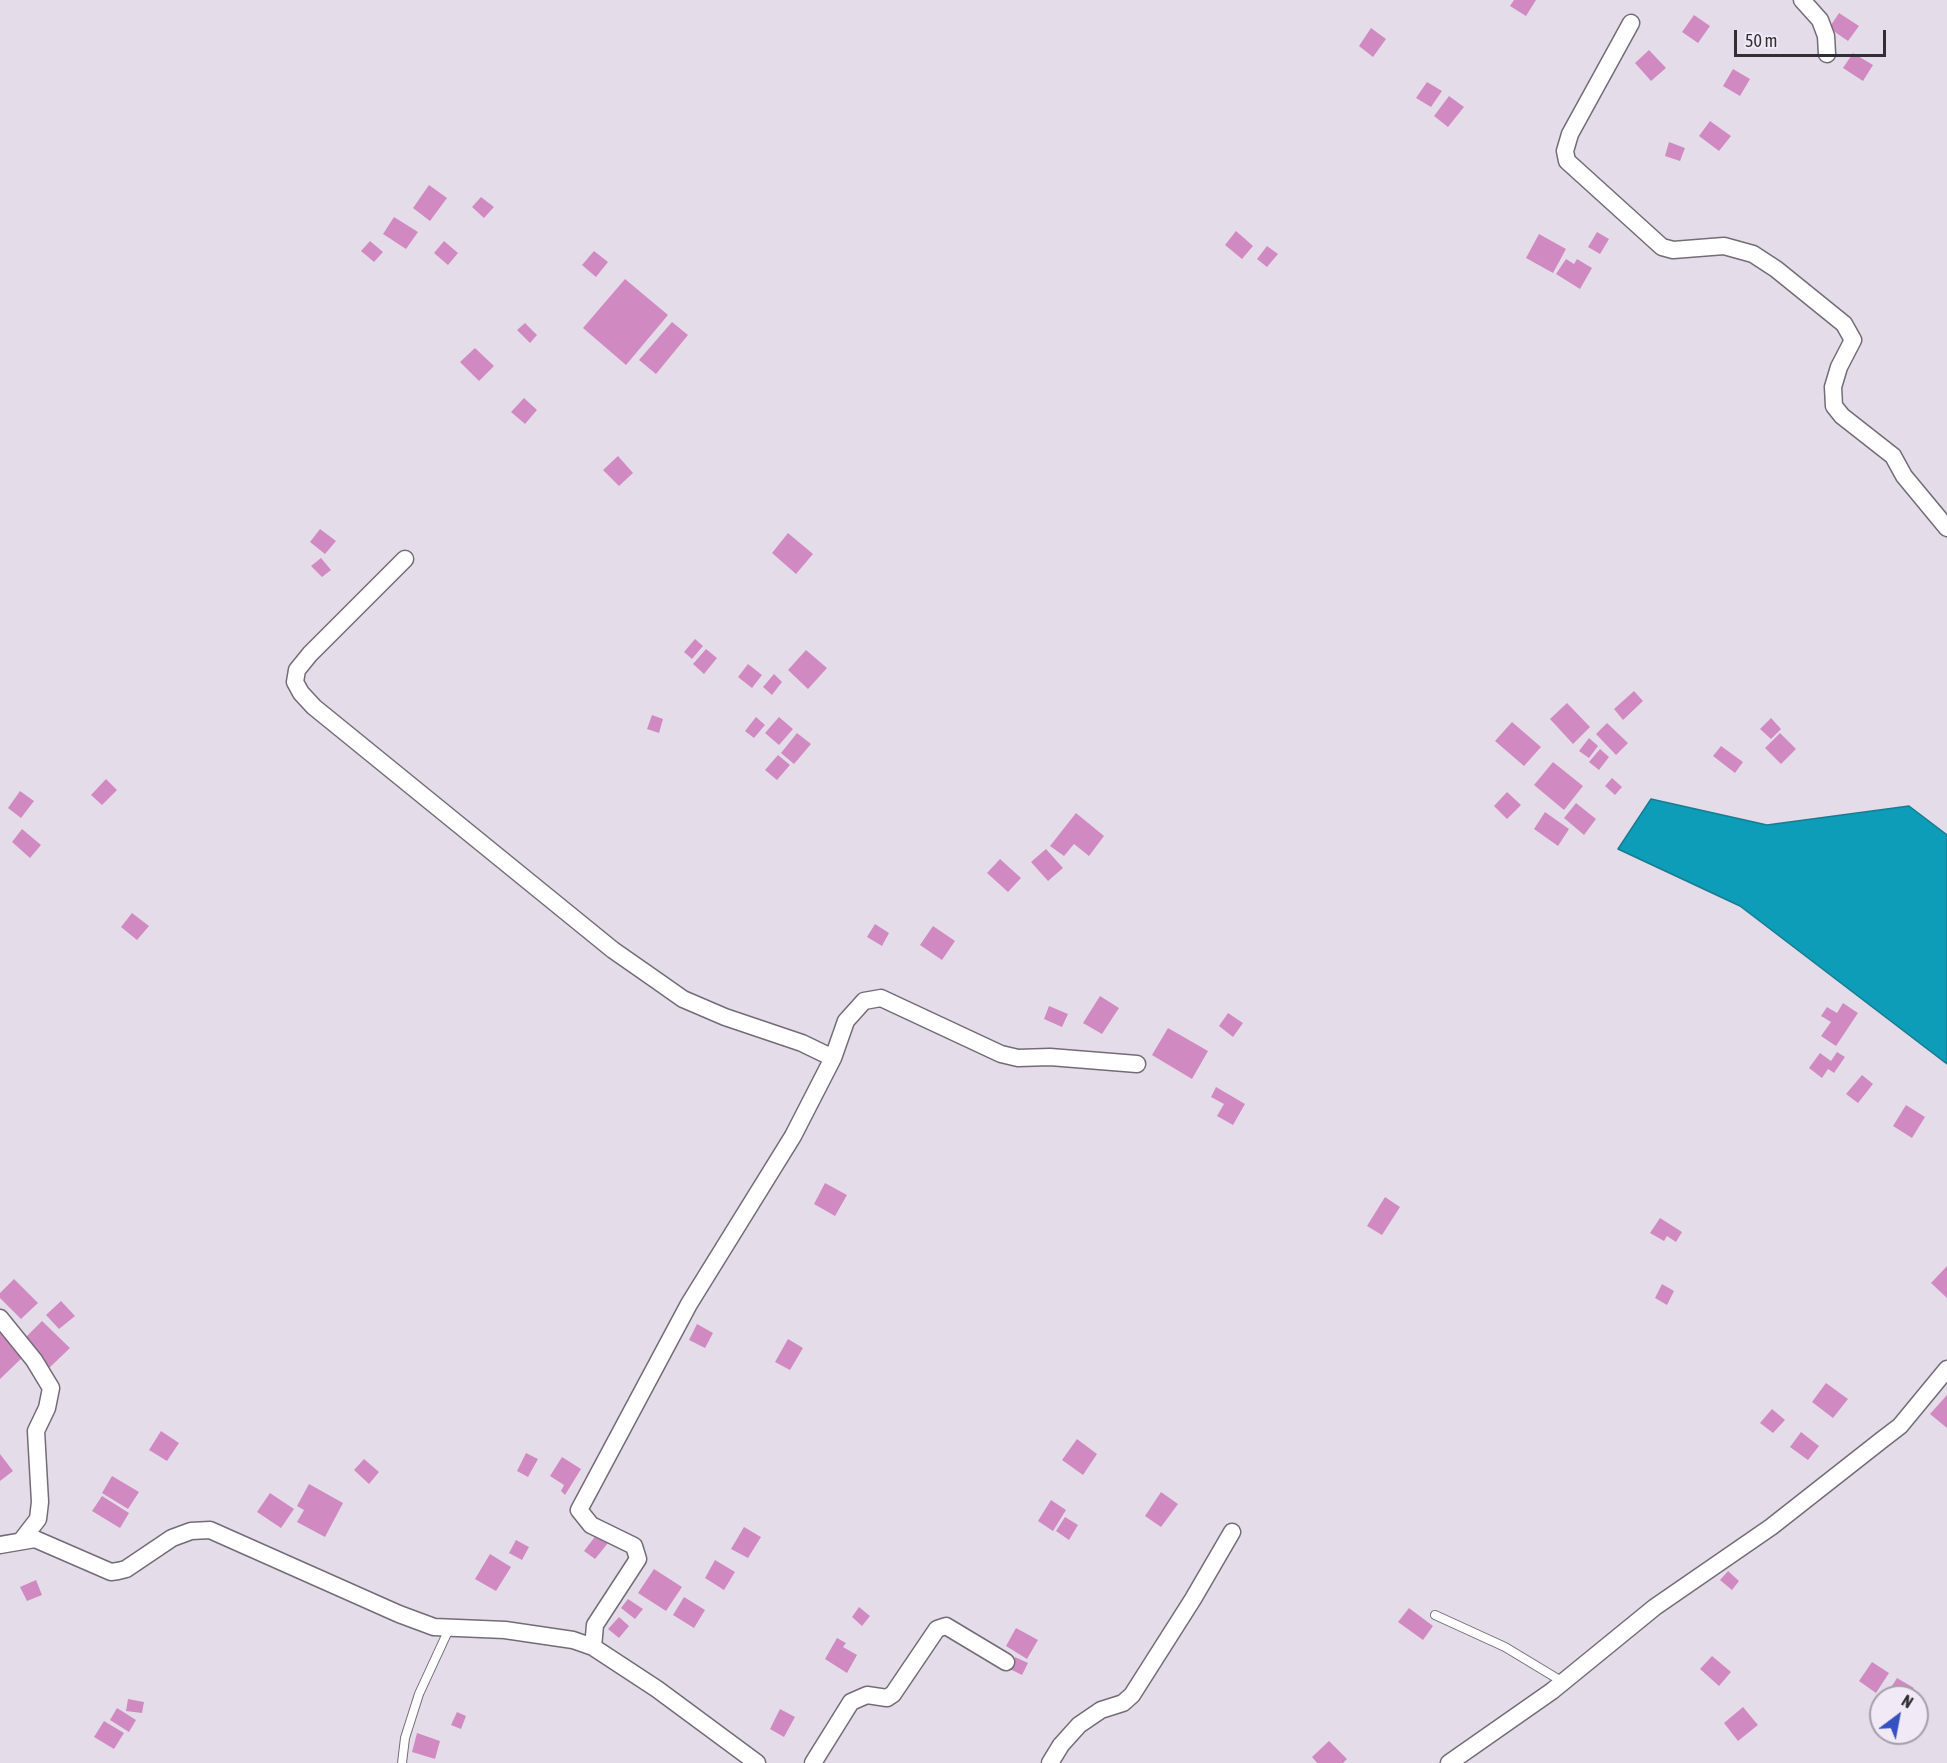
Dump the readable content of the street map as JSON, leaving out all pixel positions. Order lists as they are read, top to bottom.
{
  "scale_bar": "50 m",
  "north": "top right"
}
